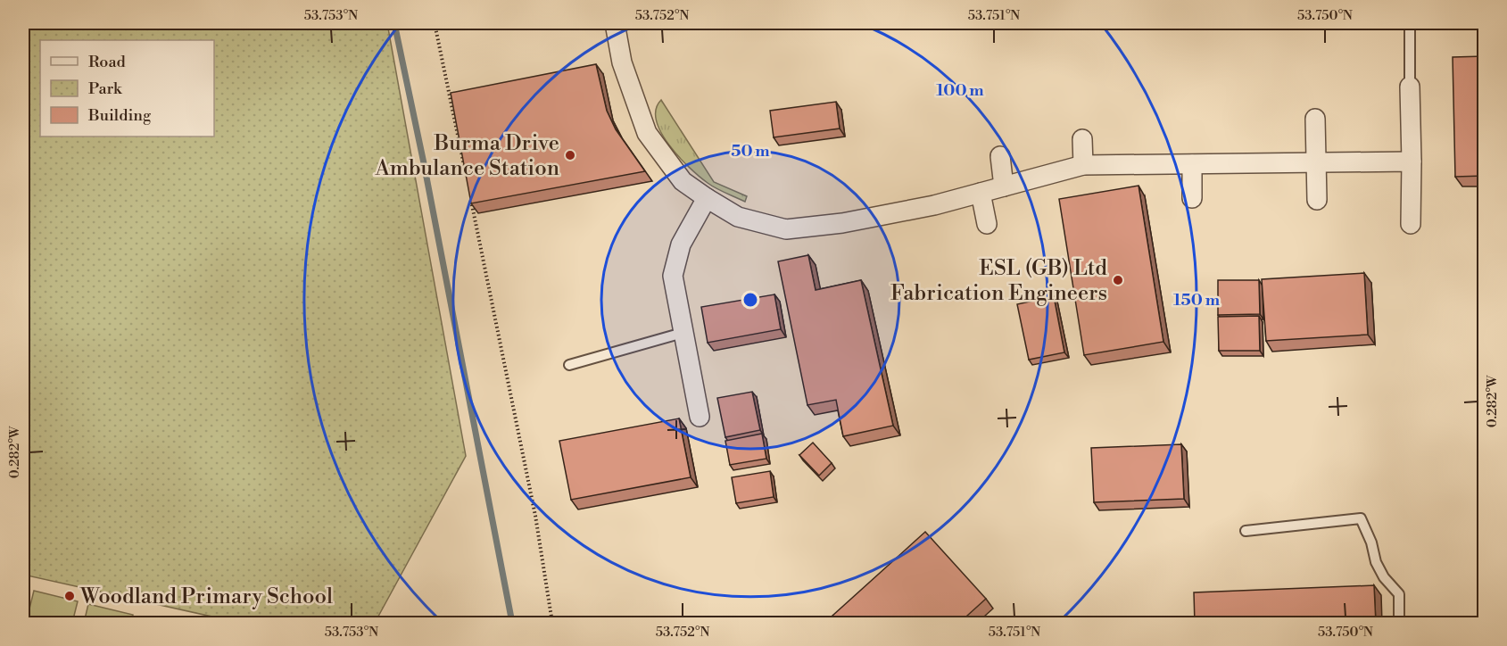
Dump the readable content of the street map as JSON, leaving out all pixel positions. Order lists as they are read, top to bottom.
{
  "places": ["Burma Drive Ambulance Station", "ESL (GB) Ltd Fabrication Engineers", "Woodland Primary School"],
  "legend": ["Road", "Park", "Building"],
  "coordinates": [
    "53.753°N",
    "53.752°N",
    "53.751°N",
    "53.750°N",
    "0.282°W"
  ],
  "rings": ["100 m", "50 m", "150 m"]
}
